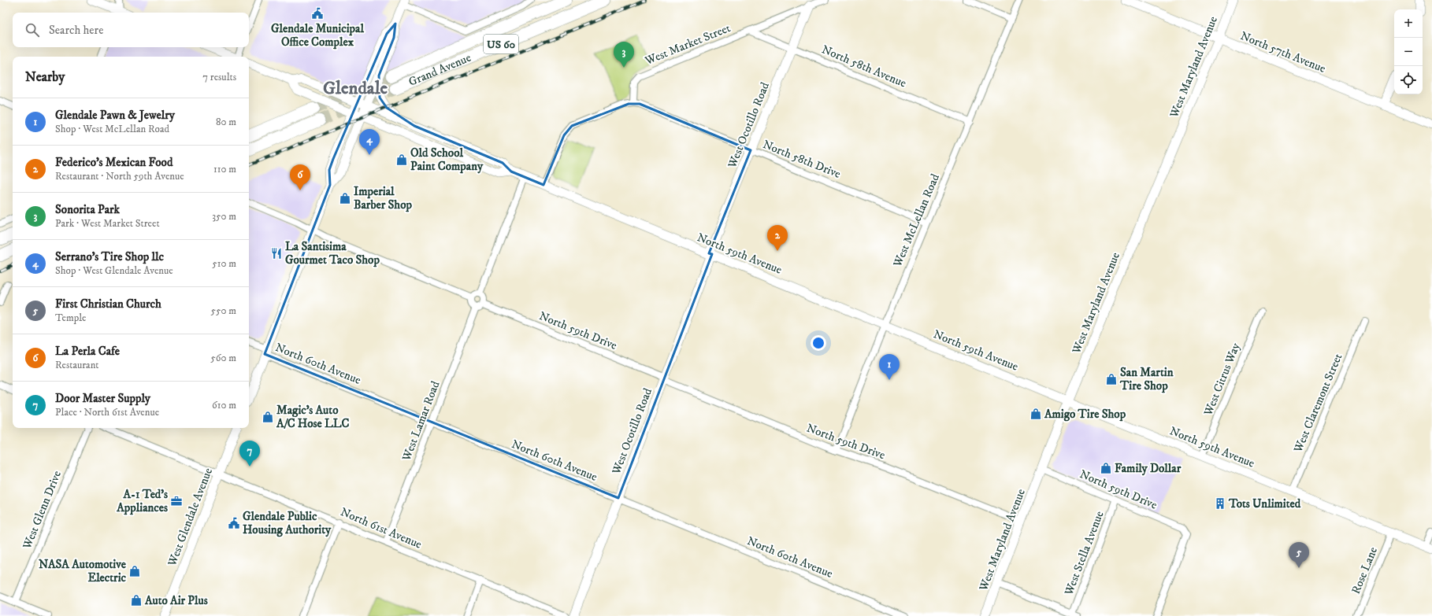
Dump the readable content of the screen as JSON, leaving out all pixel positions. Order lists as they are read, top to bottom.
{
  "streets": {
    "highway": ["US 60", "Grand Avenue"],
    "main road": [
      "North 57th Avenue",
      "West Maryland Avenue",
      "West Ocotillo Road",
      "North 59th Avenue",
      "West Glendale Avenue"
    ],
    "street": [
      "West Market Street",
      "North 58th Avenue",
      "North 58th Drive",
      "West McLellan Road",
      "North 59th Drive",
      "North 60th Avenue",
      "West Citrus Way",
      "West Claremont Street",
      "West Lamar Road",
      "West Glenn Drive",
      "North 61st Avenue",
      "West Stella Avenue",
      "Rose Lane"
    ]
  },
  "crossings": [
    ["West Market Street", "North 58th Avenue"],
    ["West Market Street", "West Ocotillo Road"],
    ["West Market Street", "North 58th Drive"],
    ["North 57th Avenue", "West Maryland Avenue"],
    ["North 58th Avenue", "West Ocotillo Road"],
    ["North 58th Avenue", "West McLellan Road"],
    ["West Maryland Avenue", "North 59th Avenue"],
    ["West Maryland Avenue", "North 59th Drive"],
    ["West Ocotillo Road", "North 58th Drive"],
    ["West Ocotillo Road", "North 59th Avenue"],
    ["West Ocotillo Road", "North 59th Drive"],
    ["West Ocotillo Road", "North 60th Avenue"],
    ["North 58th Drive", "West McLellan Road"],
    ["West McLellan Road", "North 59th Avenue"],
    ["West McLellan Road", "North 59th Drive"],
    ["North 59th Avenue", "West Citrus Way"],
    ["North 59th Avenue", "West Claremont Street"],
    ["North 59th Avenue", "Rose Lane"],
    ["North 59th Drive", "West Lamar Road"],
    ["North 59th Drive", "West Stella Avenue"],
    ["North 60th Avenue", "West Lamar Road"],
    ["West Lamar Road", "North 61st Avenue"],
    ["West Glendale Avenue", "North 61st Avenue"]
  ],
  "districts": ["Glendale"],
  "places": {
    "public building": ["Glendale Municipal Office Complex", "Glendale Public Housing Authority"],
    "shop": [
      "Old School Paint Company",
      "Imperial Barber Shop",
      "San Martin Tire Shop",
      "Amigo Tire Shop",
      "Magic's Auto A/C Hose LLC",
      "Family Dollar",
      "NASA Automotive Electric",
      "Auto Air Plus"
    ],
    "restaurant": ["La Santisima Gourmet Taco Shop"],
    "office": ["A-1 Ted's Appliances"],
    "building": ["Tots Unlimited"]
  },
  "page": {
    "map_buttons": ["+", "−"],
    "search": "Search here",
    "pins": [
      "3",
      "4",
      "6",
      "2",
      "1",
      "7",
      "5"
    ],
    "heading": ["Nearby", "7 results"],
    "list": [
      {
        "mark": "1",
        "name": "Glendale Pawn & Jewelry",
        "note": "Shop · West McLellan Road",
        "value": "80 m"
      },
      {
        "mark": "2",
        "name": "Federico's Mexican Food",
        "note": "Restaurant · North 59th Avenue",
        "value": "110 m"
      },
      {
        "mark": "3",
        "name": "Sonorita Park",
        "note": "Park · West Market Street",
        "value": "350 m"
      },
      {
        "mark": "4",
        "name": "Serrano's Tire Shop llc",
        "note": "Shop · West Glendale Avenue",
        "value": "510 m"
      },
      {
        "mark": "5",
        "name": "First Christian Church",
        "note": "Temple",
        "value": "550 m"
      },
      {
        "mark": "6",
        "name": "La Perla Cafe",
        "note": "Restaurant",
        "value": "560 m"
      },
      {
        "mark": "7",
        "name": "Door Master Supply",
        "note": "Place · North 61st Avenue",
        "value": "610 m"
      }
    ]
  }
}
